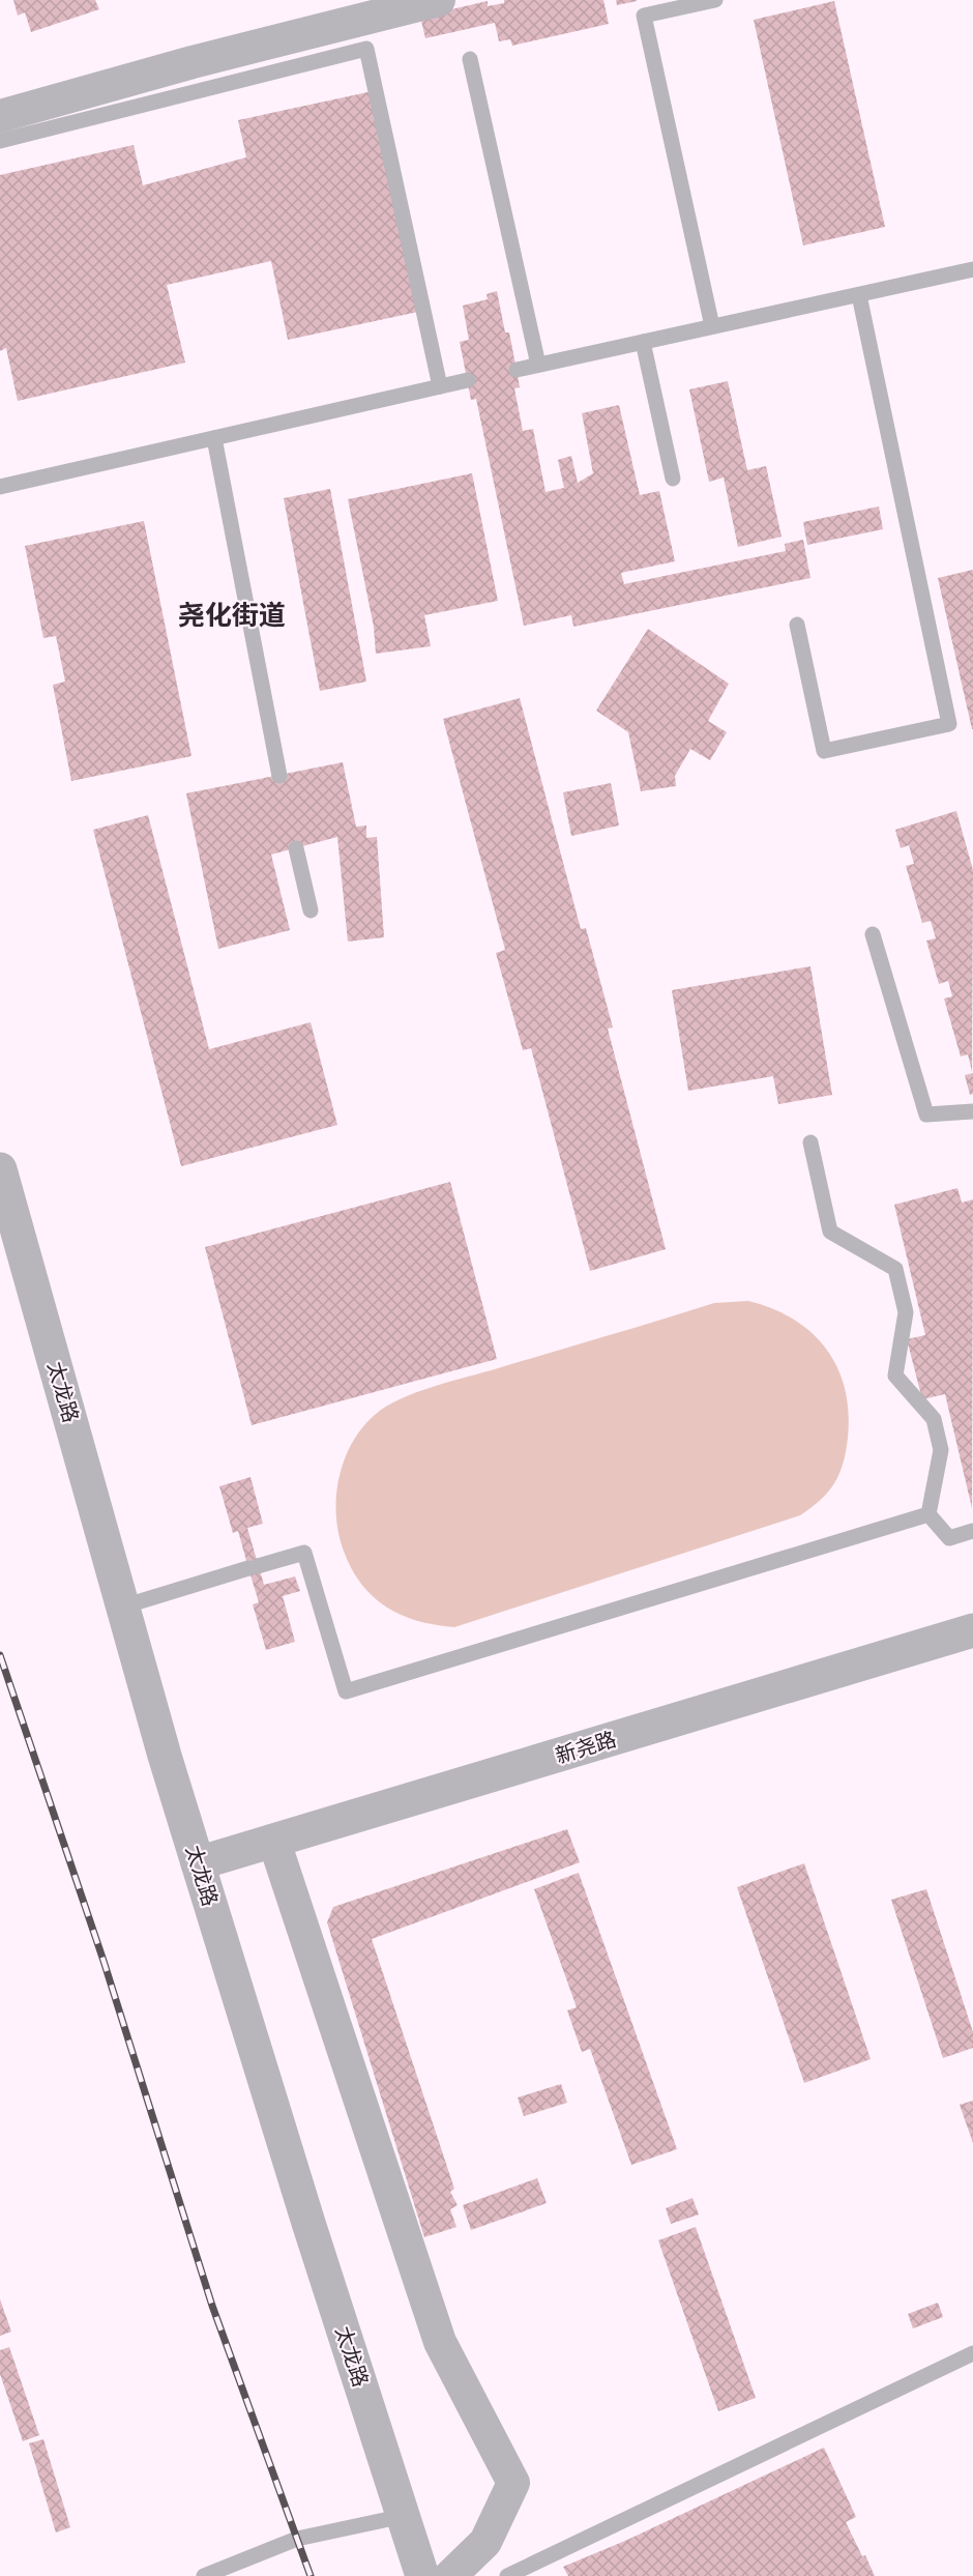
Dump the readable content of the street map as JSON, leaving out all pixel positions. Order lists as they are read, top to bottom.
{
  "streets": {
    "street": ["太龙路", "新尧路"]
  },
  "crossings": [
    ["太龙路", "新尧路"]
  ],
  "districts": ["尧化街道"]
}
